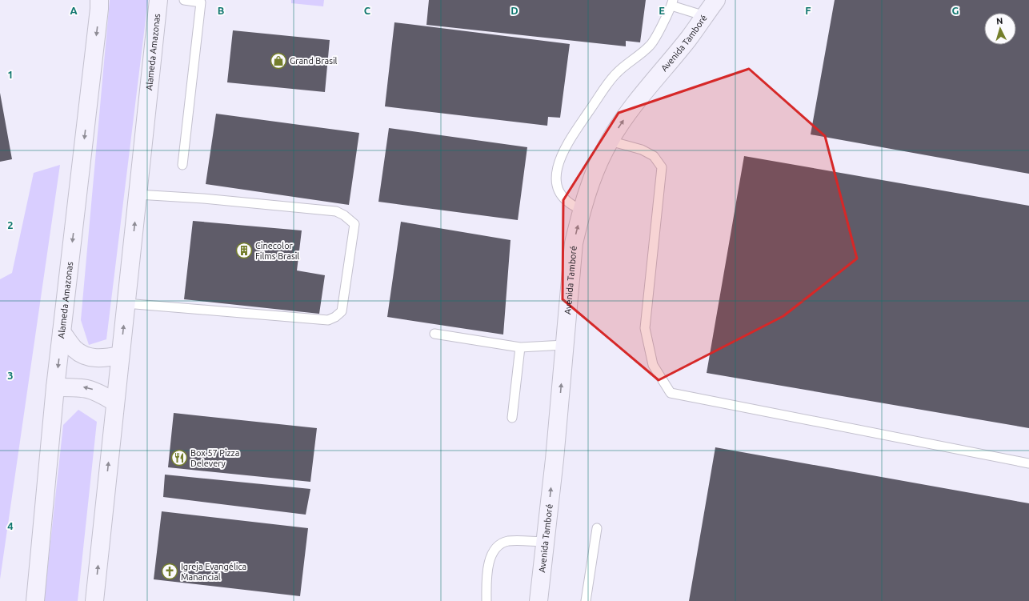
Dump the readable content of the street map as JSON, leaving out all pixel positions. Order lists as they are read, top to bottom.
{
  "streets": {
    "main road": ["Avenida Tamboré", "Alameda Amazonas"]
  },
  "one_way": ["Avenida Tamboré"],
  "places": {
    "shop": ["Grand Brasil"],
    "building": ["Cinecolor Films Brasil"],
    "restaurant": ["Box 57 Pizza Delevery"],
    "church": ["Igreja Evangélica Manancial"]
  },
  "north": "top",
  "grid": {
    "columns": [
      "A",
      "B",
      "C",
      "D",
      "E",
      "F",
      "G"
    ],
    "rows": [
      "1",
      "2",
      "3",
      "4"
    ]
  }
}
